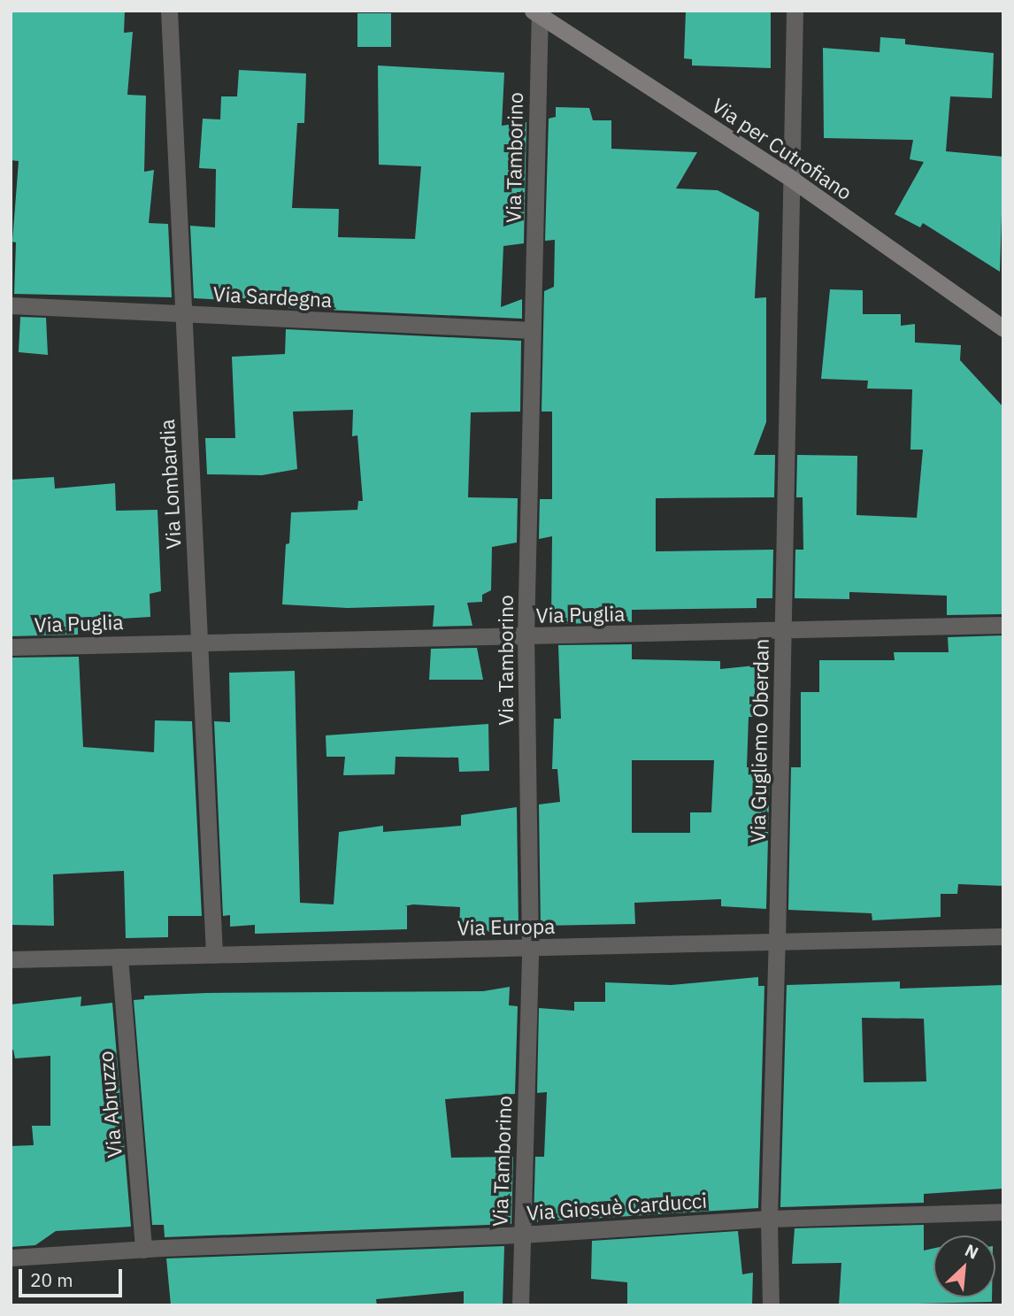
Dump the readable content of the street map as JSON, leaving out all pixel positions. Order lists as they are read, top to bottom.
{
  "streets": {
    "main road": ["Via per Cutrofiano"],
    "street": [
      "Via Tamborino",
      "Via Sardegna",
      "Via Lombardia",
      "Via Puglia",
      "Via Gugliemo Oberdan",
      "Via Europa",
      "Via Abruzzo",
      "Via Giosuè Carducci"
    ]
  },
  "crossings": [
    ["Via per Cutrofiano", "Via Tamborino"],
    ["Via per Cutrofiano", "Via Gugliemo Oberdan"],
    ["Via Tamborino", "Via Sardegna"],
    ["Via Tamborino", "Via Puglia"],
    ["Via Tamborino", "Via Europa"],
    ["Via Tamborino", "Via Giosuè Carducci"],
    ["Via Sardegna", "Via Lombardia"],
    ["Via Lombardia", "Via Puglia"],
    ["Via Lombardia", "Via Europa"],
    ["Via Puglia", "Via Gugliemo Oberdan"],
    ["Via Gugliemo Oberdan", "Via Europa"],
    ["Via Gugliemo Oberdan", "Via Giosuè Carducci"],
    ["Via Europa", "Via Abruzzo"],
    ["Via Abruzzo", "Via Giosuè Carducci"]
  ],
  "scale_bar": "20 m",
  "north": "top right"
}
